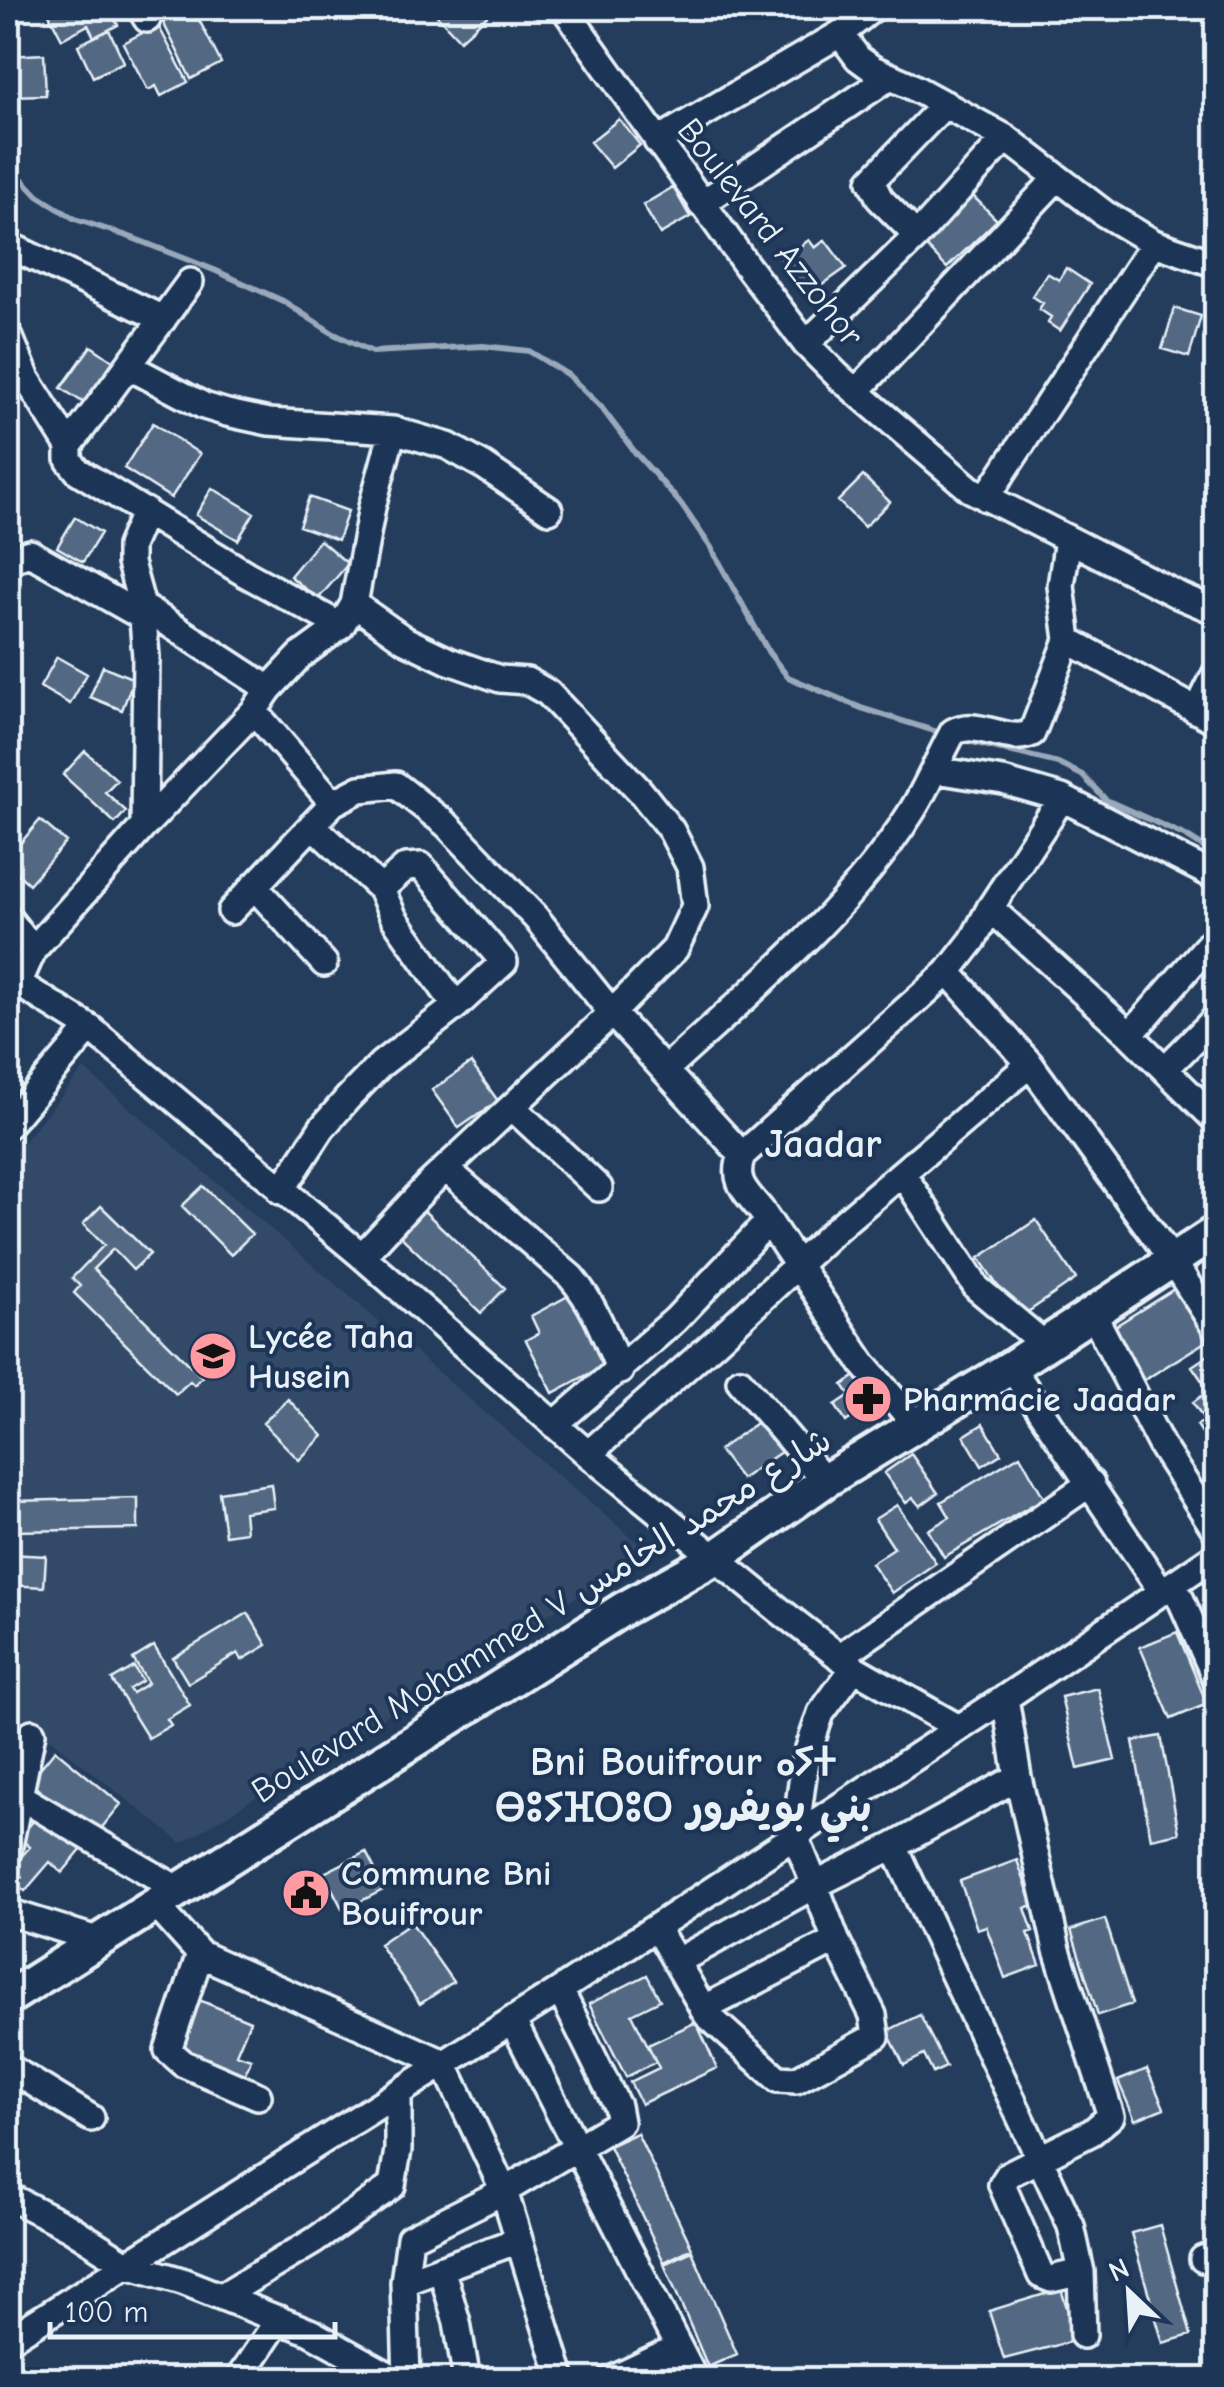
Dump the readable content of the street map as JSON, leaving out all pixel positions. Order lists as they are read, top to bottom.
{
  "streets": {
    "main road": ["Boulevard Mohammed V شارع محمد الخامس"],
    "street": ["Boulevard Azzohor"]
  },
  "districts": ["Jaadar", "Bni Bouifrour ⴰⵢⵜ ⴱⵓⵢⴼⵔⵓⵔ بني بويفرور"],
  "places": {
    "school or university": ["Lycée Taha Husein"],
    "pharmacy": ["Pharmacie Jaadar"],
    "public building": ["Commune Bni Bouifrour"]
  },
  "scale_bar": "100 m",
  "north": "top left"
}
